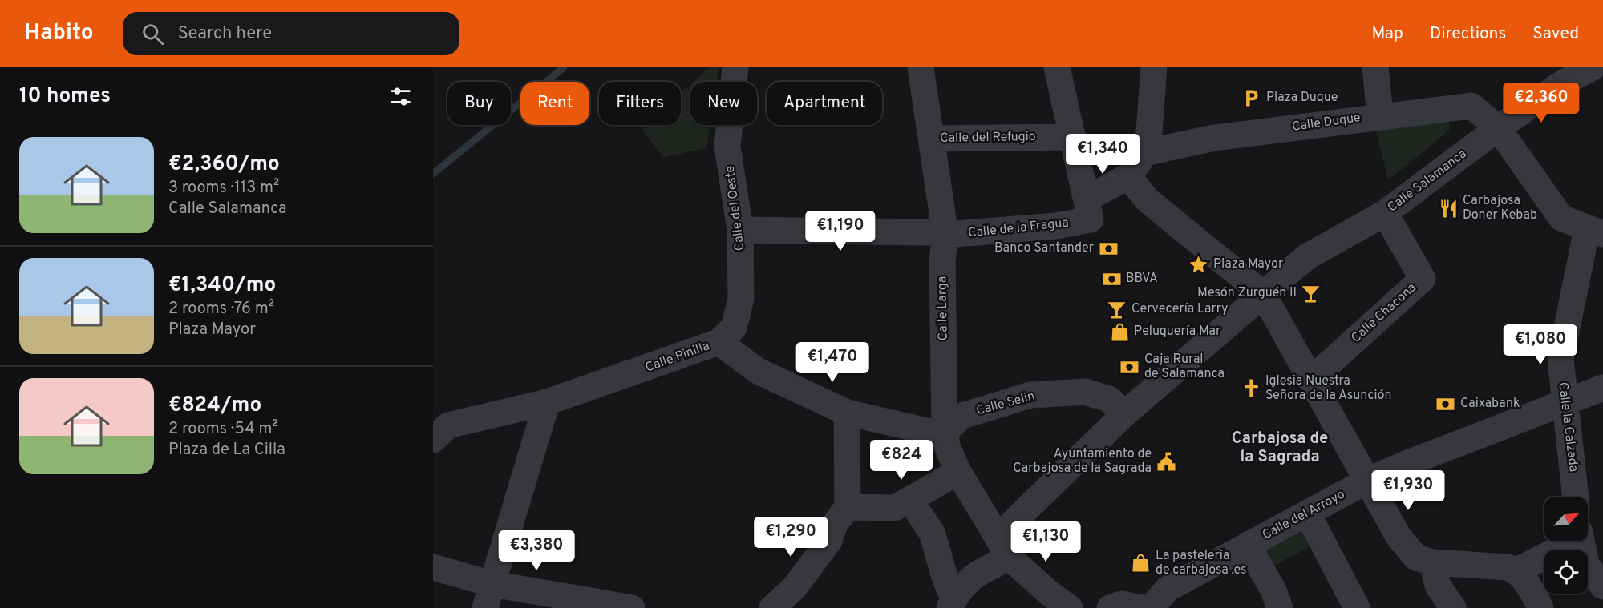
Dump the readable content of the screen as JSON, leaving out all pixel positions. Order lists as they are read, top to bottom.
{
  "streets": {
    "street": [
      "Calle Duque",
      "Calle del Refugio",
      "Calle Salamanca",
      "Calle del Oeste",
      "Calle de la Fragua",
      "Calle Larga",
      "Calle Chacona",
      "Calle Pinilla",
      "Calle Selin",
      "Calle la Calzada",
      "Calle del Arroyo"
    ]
  },
  "crossings": [
    ["Calle Duque", "Calle Salamanca"],
    ["Calle Duque", "Calle la Calzada"],
    ["Calle del Refugio", "Calle Larga"],
    ["Calle Salamanca", "Calle Larga"],
    ["Calle Salamanca", "Calle Chacona"],
    ["Calle Salamanca", "Calle Selin"],
    ["Calle Salamanca", "Calle la Calzada"],
    ["Calle del Oeste", "Calle de la Fragua"],
    ["Calle del Oeste", "Calle Pinilla"],
    ["Calle de la Fragua", "Calle Larga"],
    ["Calle Larga", "Calle Pinilla"],
    ["Calle Larga", "Calle Selin"],
    ["Calle Pinilla", "Calle Selin"],
    ["Calle la Calzada", "Calle del Arroyo"]
  ],
  "districts": ["Carbajosa de la Sagrada"],
  "places": {
    "parking": ["Plaza Duque"],
    "restaurant": ["Carbajosa Doner Kebab"],
    "bank": [
      "Banco Santander",
      "BBVA",
      "Caja Rural de Salamanca",
      "Caixabank"
    ],
    "place": ["Plaza Mayor"],
    "bar": ["Mesón Zurguén II", "Cervecería Larry"],
    "shop": ["Peluquería Mar", "La pastelería de carbajosa .es"],
    "church": ["Iglesia Nuestra Señora de la Asunción"],
    "public building": ["Ayuntamiento de Carbajosa de la Sagrada"]
  },
  "north": "top right",
  "page": {
    "header": "Habito",
    "search": "Search here",
    "nav": ["Map", "Directions", "Saved"],
    "heading": "10 homes",
    "chip": [
      "Buy",
      "Rent",
      "Filters",
      "New",
      "Apartment"
    ],
    "price": [
      "€2,360",
      "€1,340",
      "€1,190",
      "€1,080",
      "€1,470",
      "€824",
      "€1,930",
      "€1,290",
      "€1,130",
      "€3,380"
    ],
    "list": [
      {
        "name": "€2,360/mo",
        "note": "3 rooms · 113 m² · Calle Salamanca"
      },
      {
        "name": "€1,340/mo",
        "note": "2 rooms · 76 m² · Plaza Mayor"
      },
      {
        "name": "€824/mo",
        "note": "2 rooms · 54 m² · Plaza de La Cilla"
      }
    ]
  }
}
